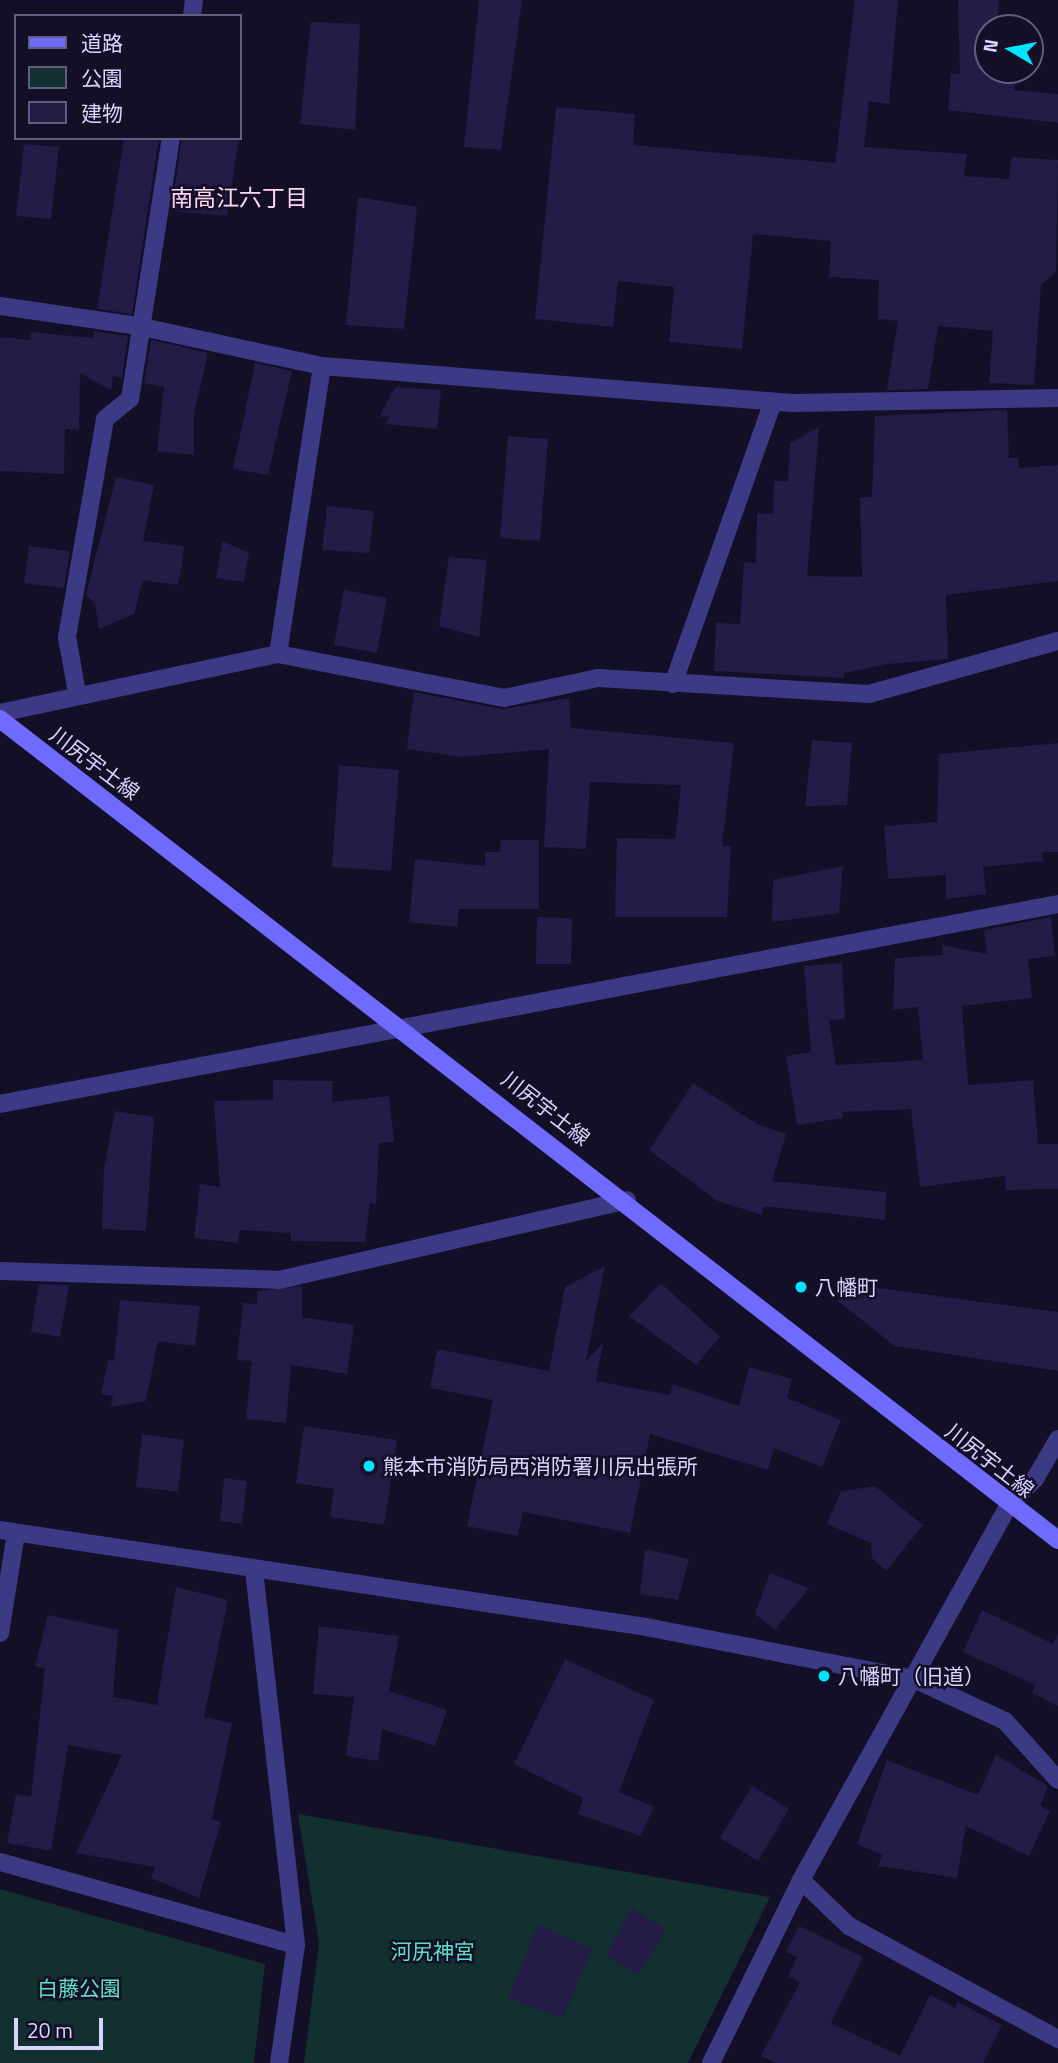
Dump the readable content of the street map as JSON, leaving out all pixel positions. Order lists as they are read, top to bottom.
{
  "streets": {
    "main road": ["川尻宇土線"]
  },
  "districts": ["南高江六丁目"],
  "parks": ["河尻神宮", "白藤公園"],
  "places": ["八幡町", "熊本市消防局西消防署川尻出張所", "八幡町（旧道）"],
  "legend": ["道路", "公園", "建物"],
  "scale_bar": "20 m",
  "north": "left"
}
